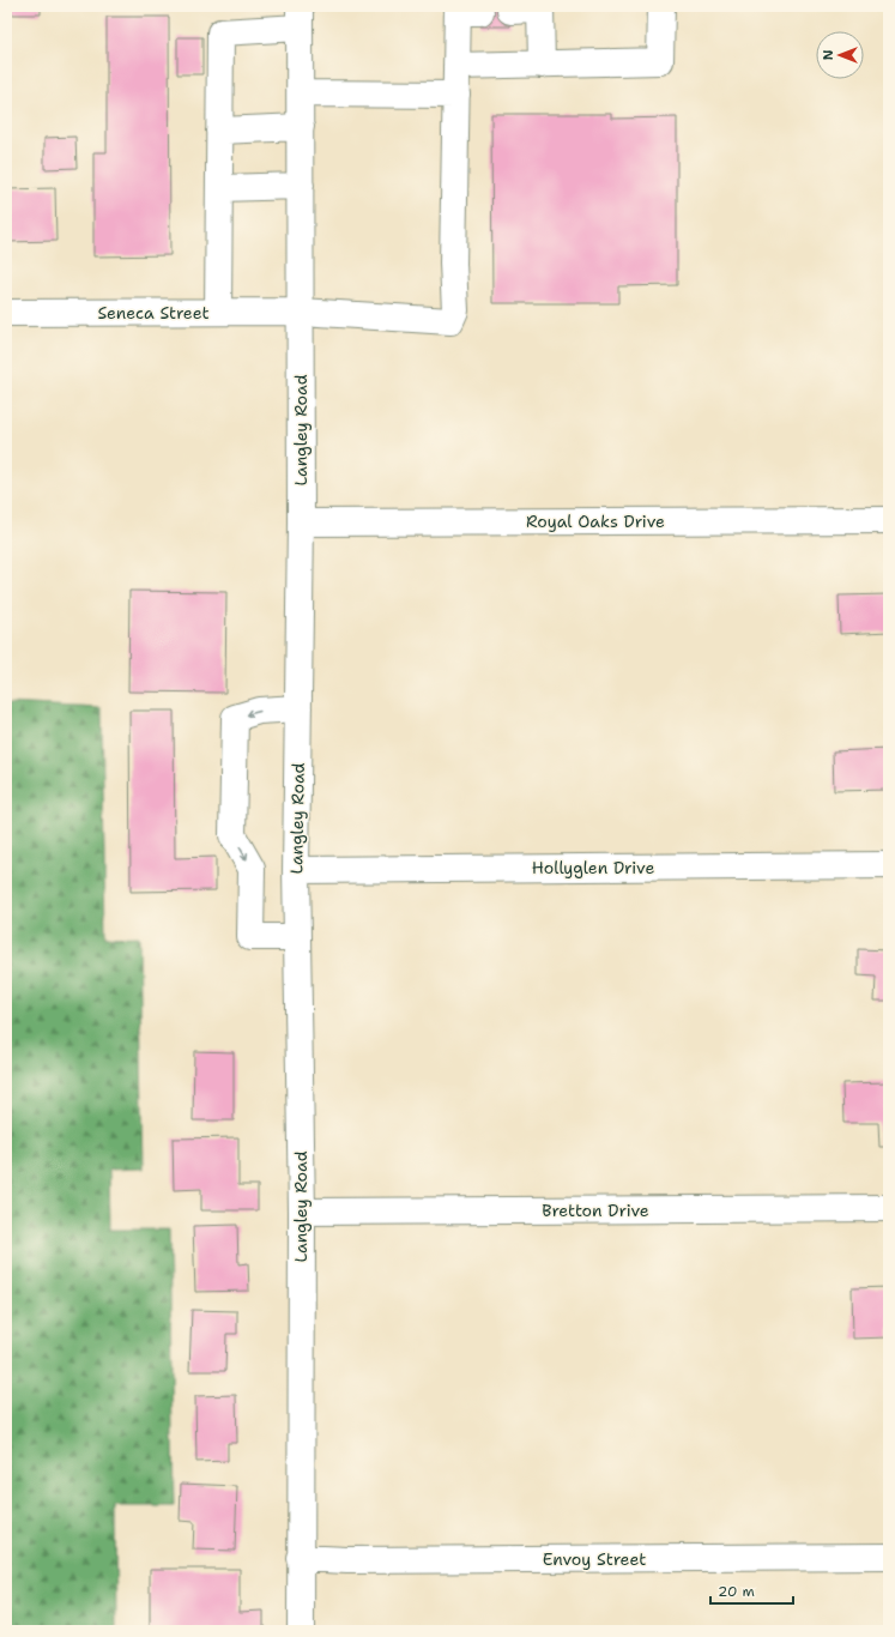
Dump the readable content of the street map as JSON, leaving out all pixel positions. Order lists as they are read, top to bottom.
{
  "streets": {
    "street": [
      "Seneca Street",
      "Langley Road",
      "Royal Oaks Drive",
      "Hollyglen Drive",
      "Bretton Drive",
      "Envoy Street"
    ]
  },
  "crossings": [
    ["Seneca Street", "Langley Road"],
    ["Langley Road", "Royal Oaks Drive"],
    ["Langley Road", "Hollyglen Drive"],
    ["Langley Road", "Bretton Drive"],
    ["Langley Road", "Envoy Street"]
  ],
  "scale_bar": "20 m",
  "north": "left"
}
